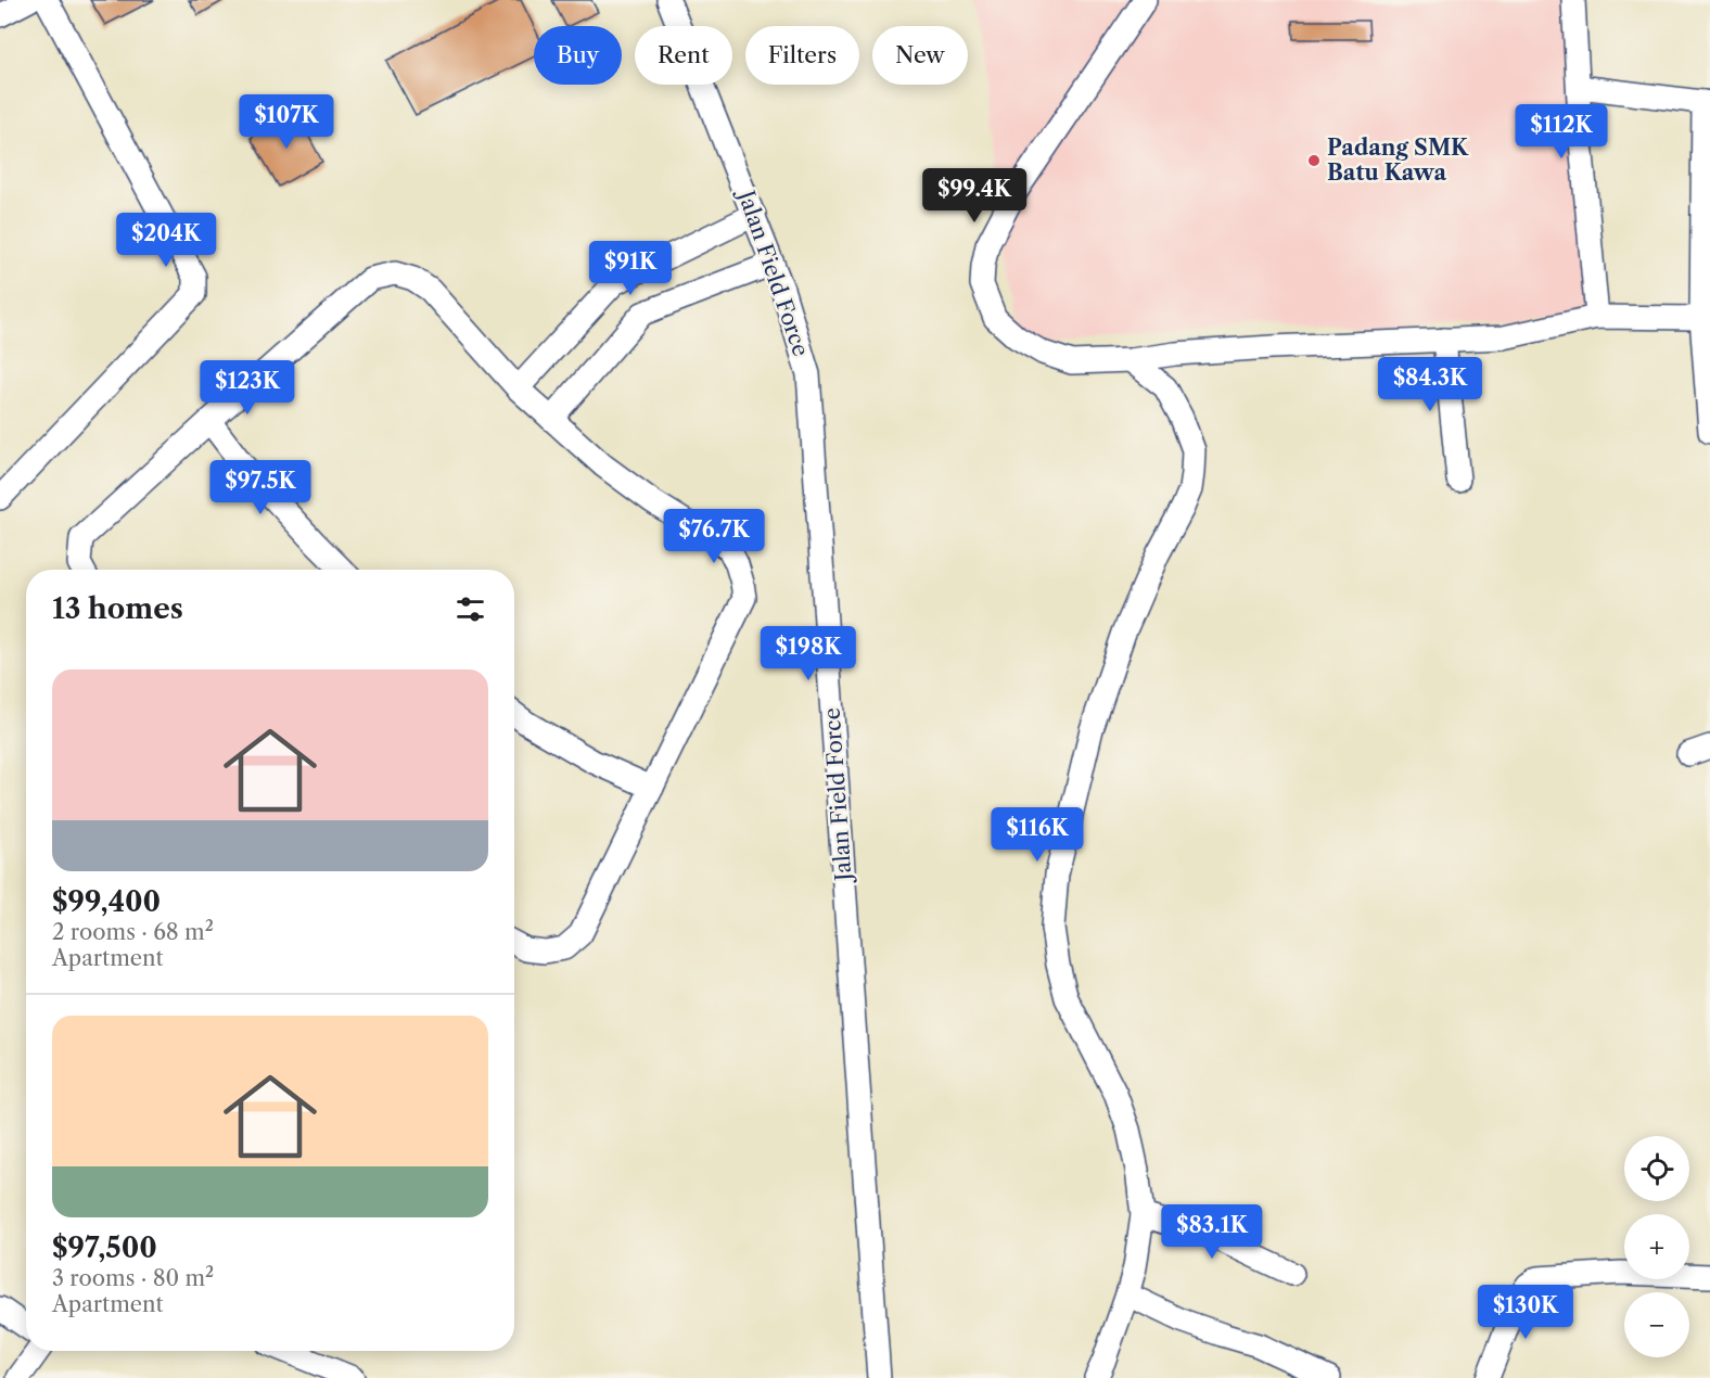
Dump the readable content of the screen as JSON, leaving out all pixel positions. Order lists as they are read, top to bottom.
{
  "streets": {
    "street": ["Jalan Field Force"]
  },
  "places": ["Padang SMK Batu Kawa"],
  "page": {
    "chip": [
      "Buy",
      "Rent",
      "Filters",
      "New"
    ],
    "price": [
      "$107K",
      "$112K",
      "$99.4K",
      "$204K",
      "$91K",
      "$84.3K",
      "$123K",
      "$97.5K",
      "$76.7K",
      "$198K",
      "$116K",
      "$83.1K",
      "$130K"
    ],
    "heading": "13 homes",
    "list": [
      {
        "name": "$99,400",
        "note": "2 rooms · 68 m² · Apartment"
      },
      {
        "name": "$97,500",
        "note": "3 rooms · 80 m² · Apartment"
      }
    ],
    "map_buttons": ["+", "−"]
  }
}
